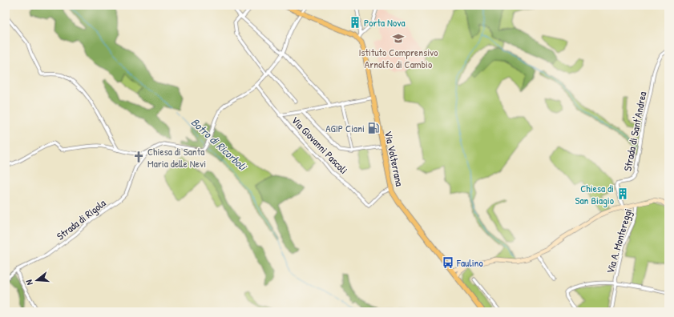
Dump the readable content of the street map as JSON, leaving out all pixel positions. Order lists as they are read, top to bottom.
{
  "streets": {
    "main road": ["Via Volterrana"],
    "street": [
      "Strada di Sant'Andrea",
      "Via Giovanni Pascoli",
      "Strada di Rigola",
      "Via A. Montereggi"
    ]
  },
  "crossings": [
    ["Via Giovanni Pascoli", "Via Volterrana"]
  ],
  "water": ["Botro di Ricorboli"],
  "places": {
    "building": ["Porta Nova", "Chiesa di San Biagio"],
    "school or university": ["Istituto Comprensivo Arnolfo di Cambio"],
    "fuel station": ["AGIP Ciani"],
    "church": ["Chiesa di Santa Maria delle Nevi"],
    "bus stop": ["Faulino"]
  },
  "north": "left"
}
